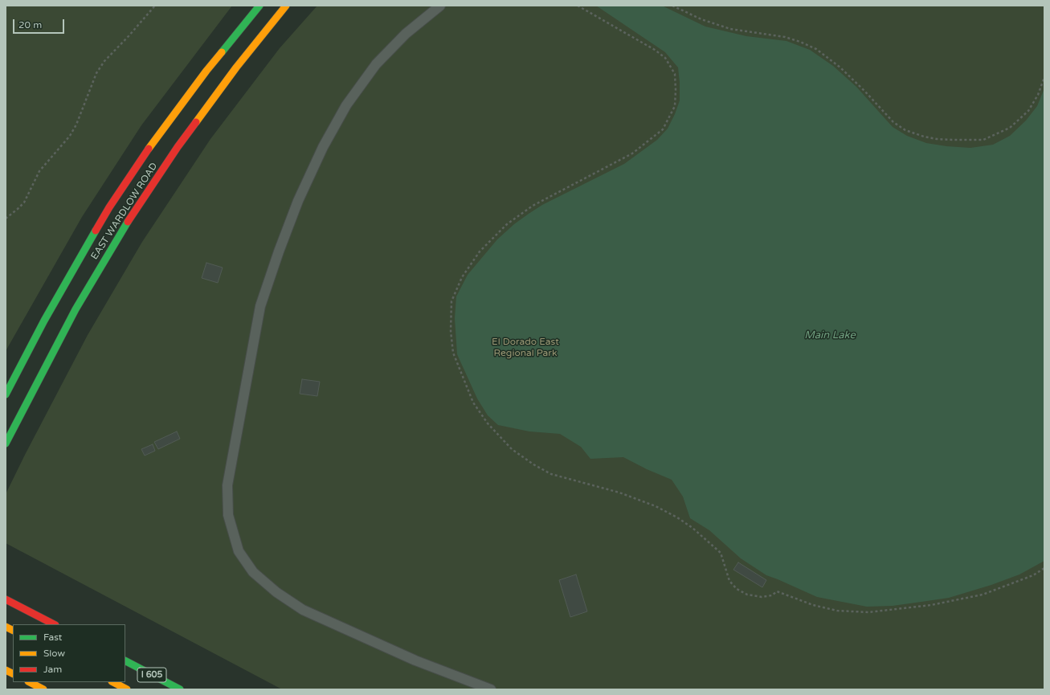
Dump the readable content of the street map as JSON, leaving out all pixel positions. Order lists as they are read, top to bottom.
{
  "streets": {
    "main road": ["EAST WARDLOW ROAD", "I 605"]
  },
  "water": ["Main Lake"],
  "parks": ["El Dorado East Regional Park"],
  "legend": ["Fast", "Slow", "Jam"],
  "scale_bar": "20 m"
}
